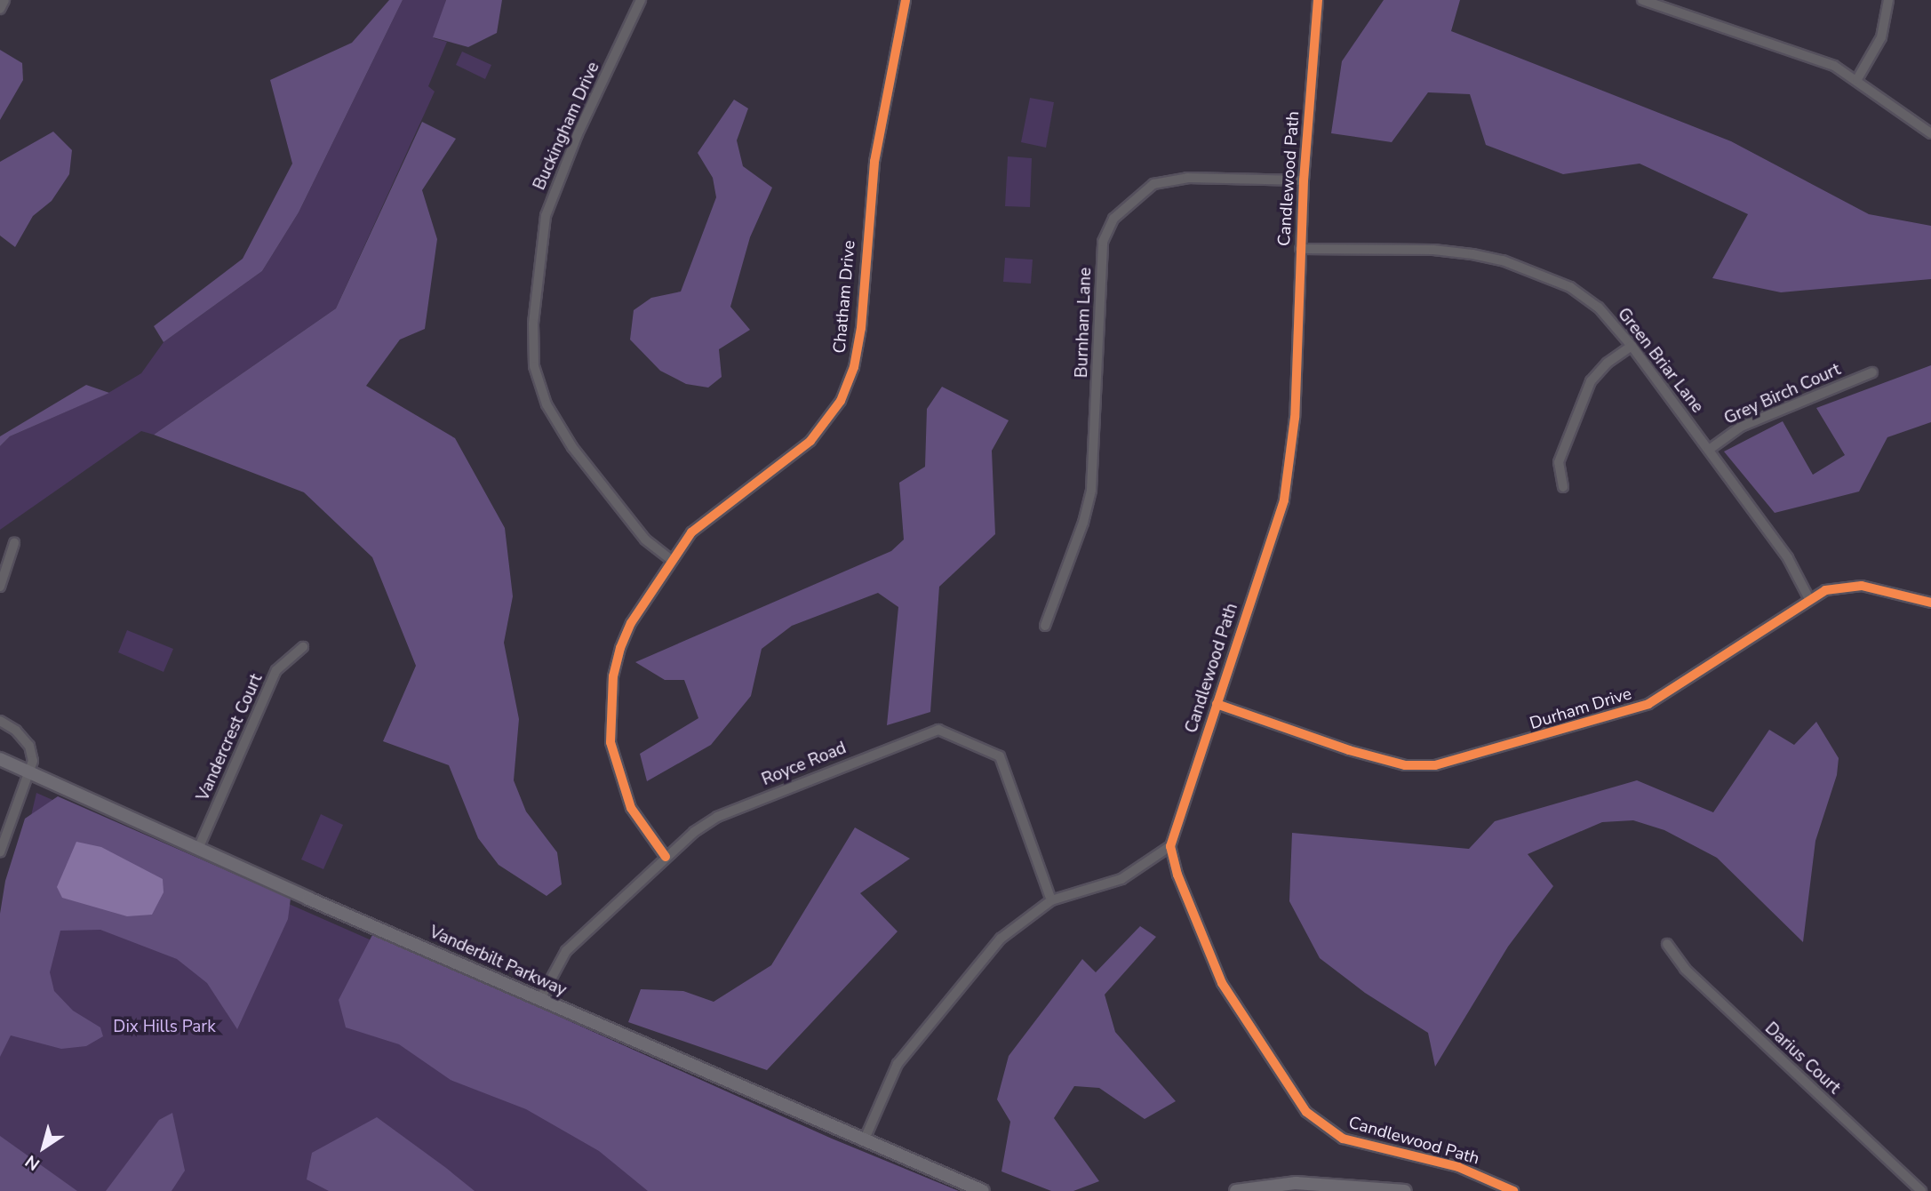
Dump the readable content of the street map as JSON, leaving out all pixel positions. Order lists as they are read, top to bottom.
{
  "streets": {
    "main road": ["Vanderbilt Parkway"],
    "street": [
      "Buckingham Drive",
      "Candlewood Path",
      "Chatham Drive",
      "Burnham Lane",
      "Green Briar Lane",
      "Grey Birch Court",
      "Durham Drive",
      "Vandercrest Court",
      "Royce Road",
      "Darius Court"
    ]
  },
  "crossings": [
    ["Buckingham Drive", "Chatham Drive"],
    ["Candlewood Path", "Burnham Lane"],
    ["Candlewood Path", "Green Briar Lane"],
    ["Candlewood Path", "Durham Drive"],
    ["Chatham Drive", "Royce Road"],
    ["Green Briar Lane", "Grey Birch Court"],
    ["Green Briar Lane", "Durham Drive"],
    ["Vandercrest Court", "Vanderbilt Parkway"],
    ["Royce Road", "Vanderbilt Parkway"]
  ],
  "parks": ["Dix Hills Park"],
  "north": "bottom left"
}
